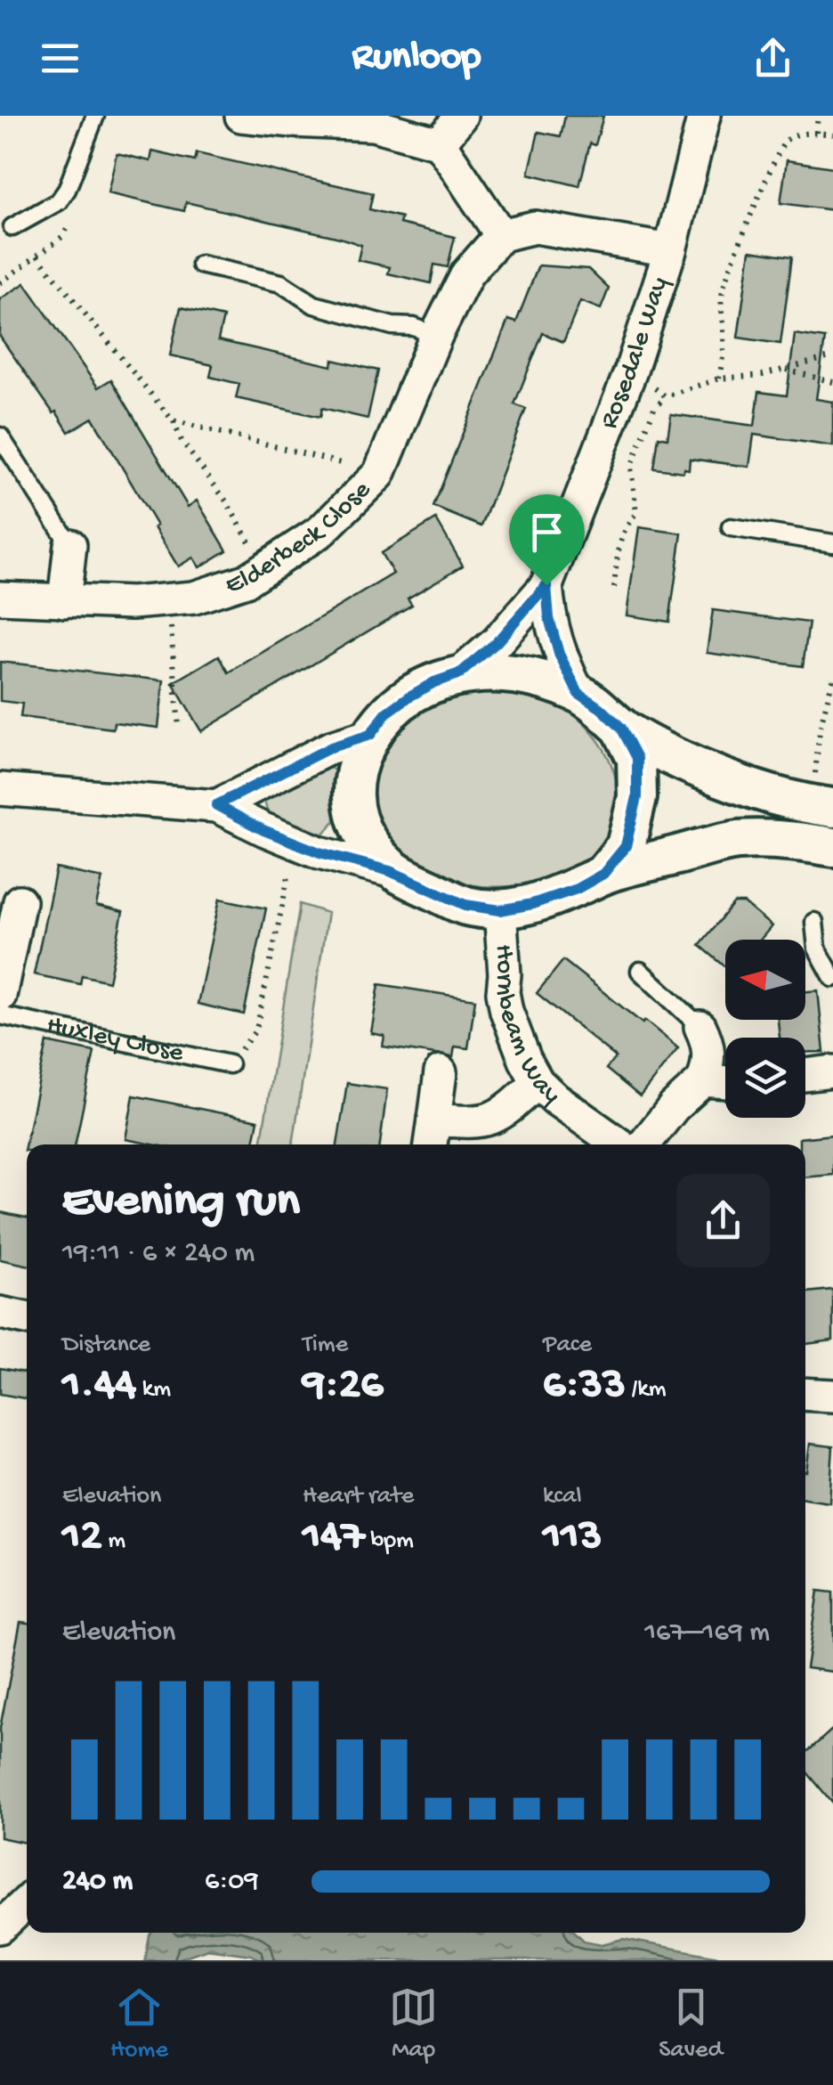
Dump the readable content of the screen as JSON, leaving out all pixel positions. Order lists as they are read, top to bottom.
{
  "streets": {
    "street": ["Rosedale Way", "Elderbeck Close", "Hornbeam Way"],
    "lane": ["Huxley Close"]
  },
  "crossings": [
    ["Rosedale Way", "Hornbeam Way"]
  ],
  "north": "left",
  "page": {
    "header": "Runloop",
    "heading": ["Evening run", "19:11 · 6 × 240 m"],
    "stats": [
      ["Distance", "1.44 km"],
      ["Time", "9:26"],
      ["Pace", "6:33 /km"],
      ["Elevation", "12 m"],
      ["Heart rate", "147 bpm"],
      ["kcal", "113"]
    ],
    "chart": ["Elevation", "167–169 m"],
    "list": [
      {
        "name": "240 m",
        "note": "6:09"
      }
    ],
    "tabs": ["Home", "Map", "Saved"]
  }
}
